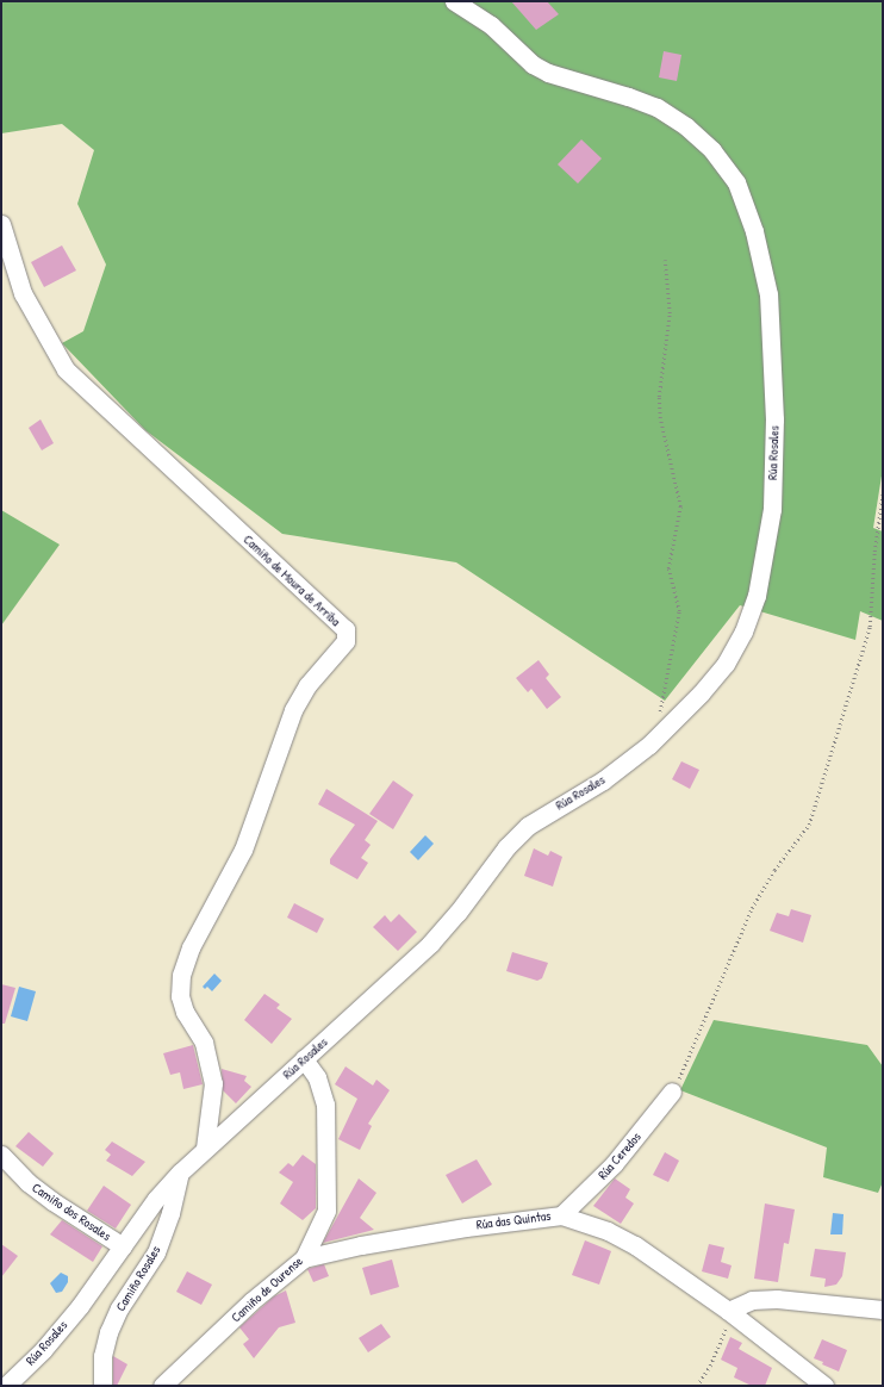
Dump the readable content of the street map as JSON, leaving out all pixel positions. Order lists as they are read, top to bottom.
{
  "streets": {
    "street": [
      "Rúa Rosales",
      "Camiño de Moura de Arriba",
      "Rúa Ceredos",
      "Camiño dos Rosales",
      "Rúa das Quintas",
      "Camiño Rosales",
      "Camiño de Ourense"
    ]
  },
  "crossings": [
    ["Rúa Rosales", "Camiño de Moura de Arriba"],
    ["Rúa Rosales", "Camiño dos Rosales"],
    ["Rúa Rosales", "Camiño Rosales"],
    ["Rúa Rosales", "Camiño de Ourense"],
    ["Rúa Ceredos", "Rúa das Quintas"],
    ["Rúa das Quintas", "Camiño de Ourense"]
  ]
}
